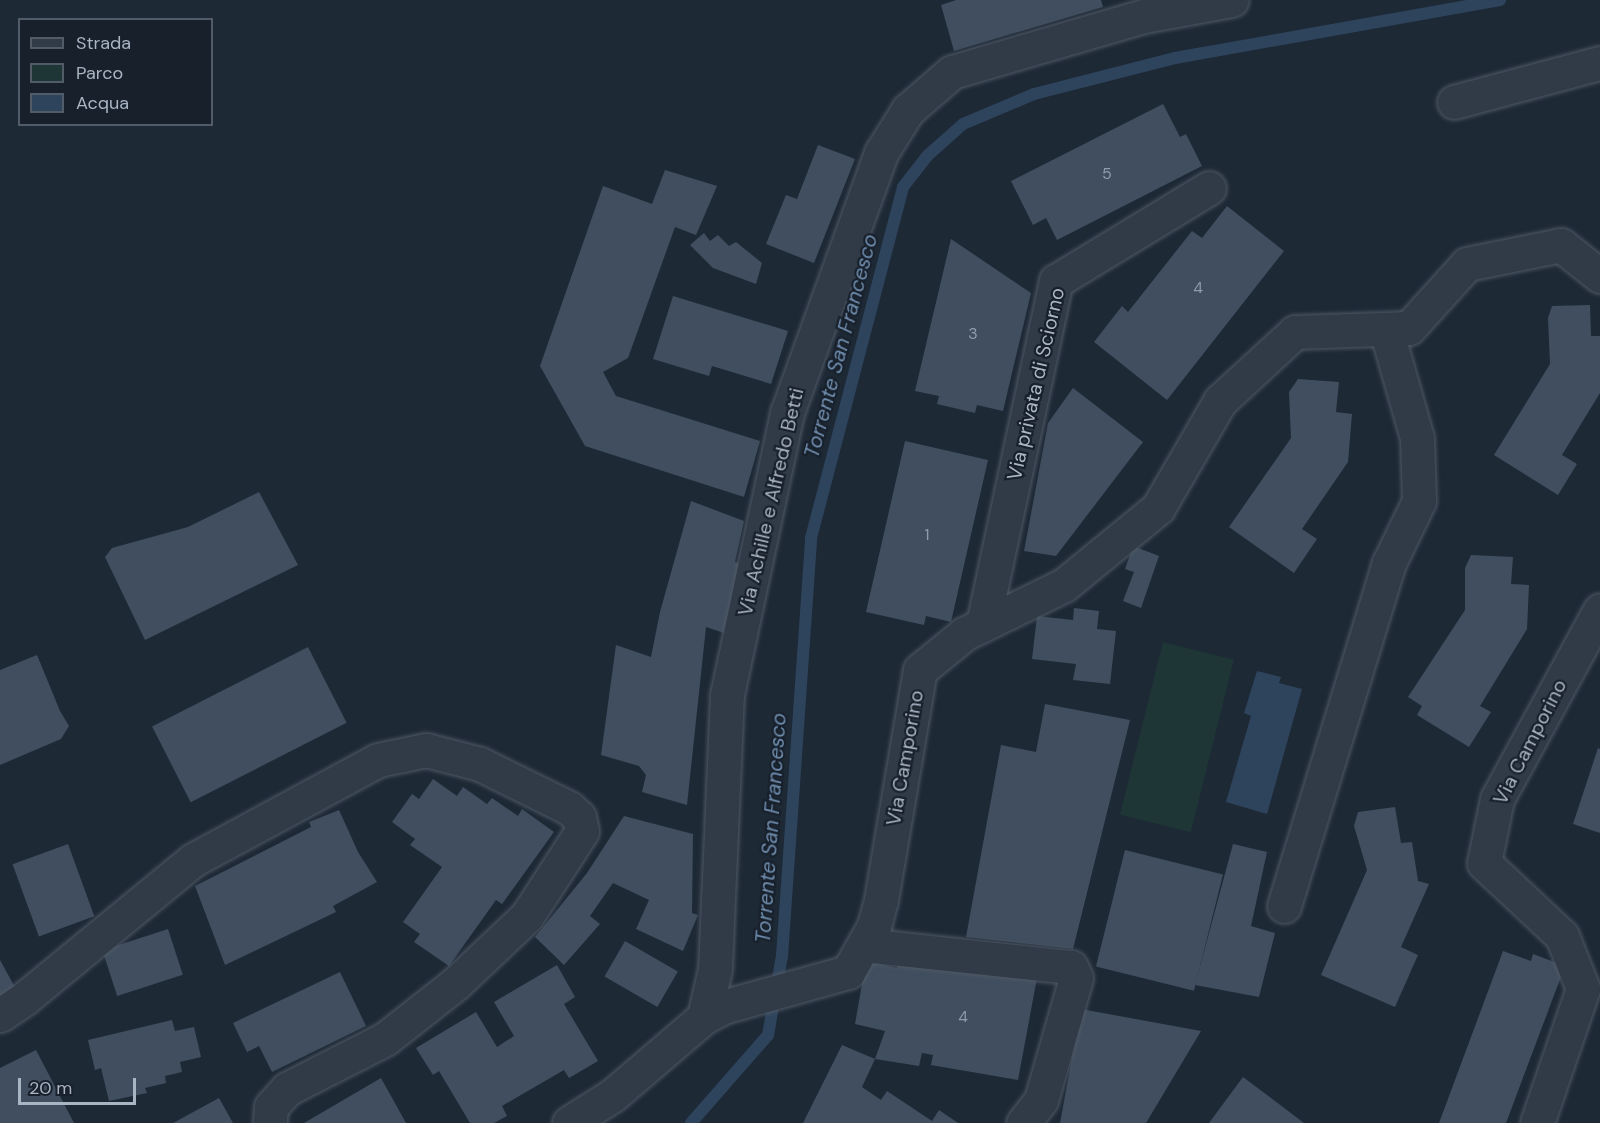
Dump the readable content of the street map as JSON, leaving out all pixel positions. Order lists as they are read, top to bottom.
{
  "streets": {
    "street": ["Via privata di Sciorno", "Via Achille e Alfredo Betti", "Via Camporino"]
  },
  "crossings": [
    ["Via privata di Sciorno", "Via Camporino"],
    ["Via Achille e Alfredo Betti", "Via Camporino"]
  ],
  "water": ["Torrente San Francesco"],
  "house_numbers": [
    "5",
    "4",
    "3",
    "1",
    "4"
  ],
  "legend": ["Strada", "Parco", "Acqua"],
  "scale_bar": "20 m"
}
